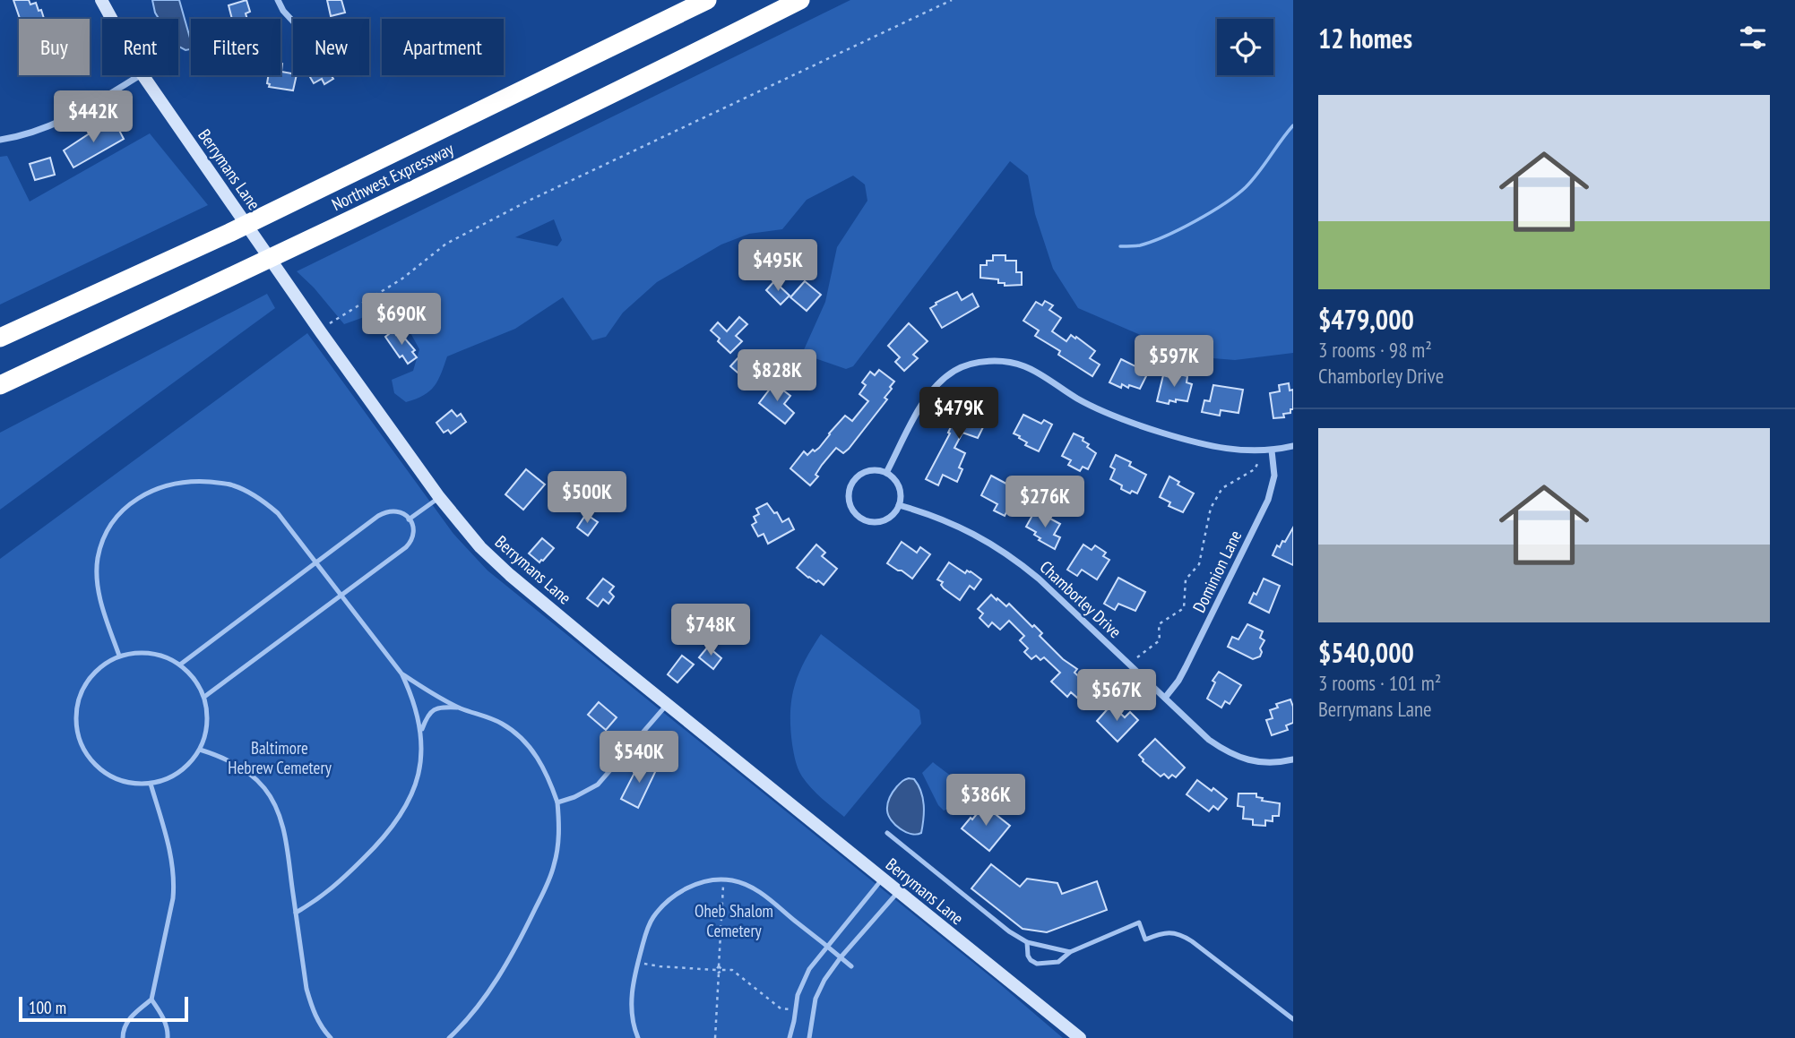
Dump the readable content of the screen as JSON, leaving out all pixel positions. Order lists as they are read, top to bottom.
{
  "streets": {
    "highway": ["Northwest Expressway"],
    "street": ["Berrymans Lane", "Dominion Lane", "Chamborley Drive"]
  },
  "crossings": [
    ["Dominion Lane", "Chamborley Drive"]
  ],
  "parks": ["Baltimore Hebrew Cemetery", "Oheb Shalom Cemetery"],
  "scale_bar": "100 m",
  "page": {
    "heading": "12 homes",
    "chip": [
      "Buy",
      "Rent",
      "Filters",
      "New",
      "Apartment"
    ],
    "list": [
      {
        "name": "$479,000",
        "note": "3 rooms · 98 m² · Chamborley Drive"
      },
      {
        "name": "$540,000",
        "note": "3 rooms · 101 m² · Berrymans Lane"
      }
    ],
    "price": [
      "$442K",
      "$495K",
      "$690K",
      "$597K",
      "$828K",
      "$479K",
      "$500K",
      "$276K",
      "$748K",
      "$567K",
      "$540K",
      "$386K"
    ],
    "scale": "100 m"
  }
}
